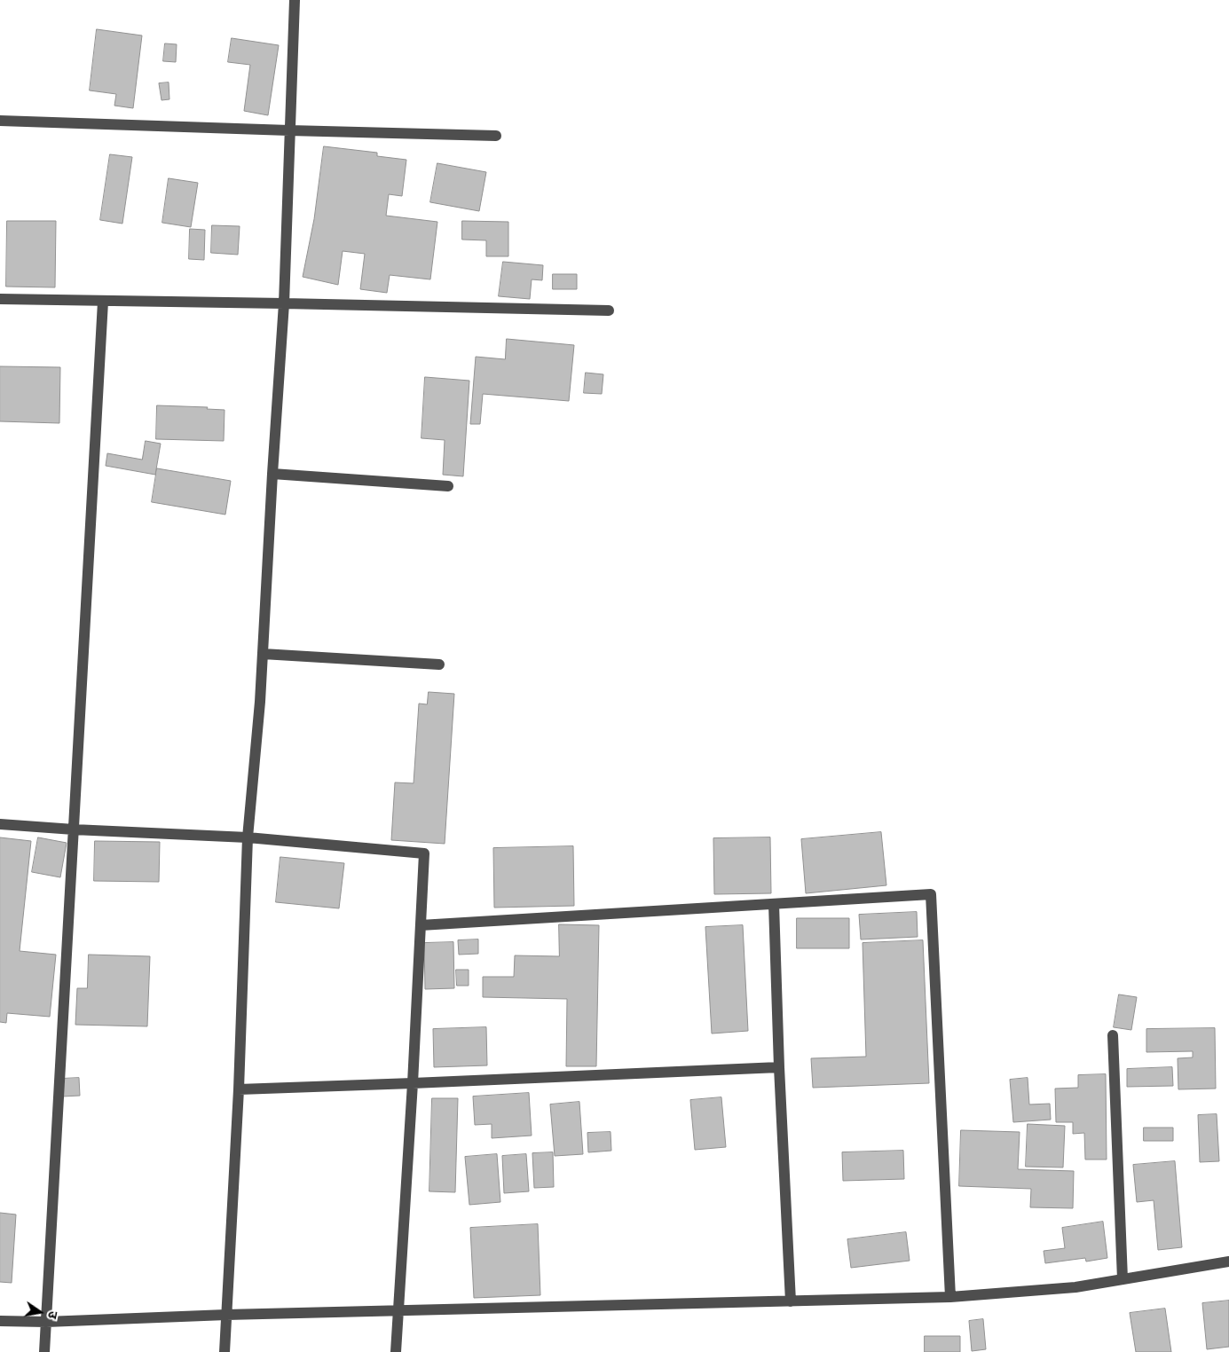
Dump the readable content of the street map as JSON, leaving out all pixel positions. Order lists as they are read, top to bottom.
{
  "north": "right"
}
